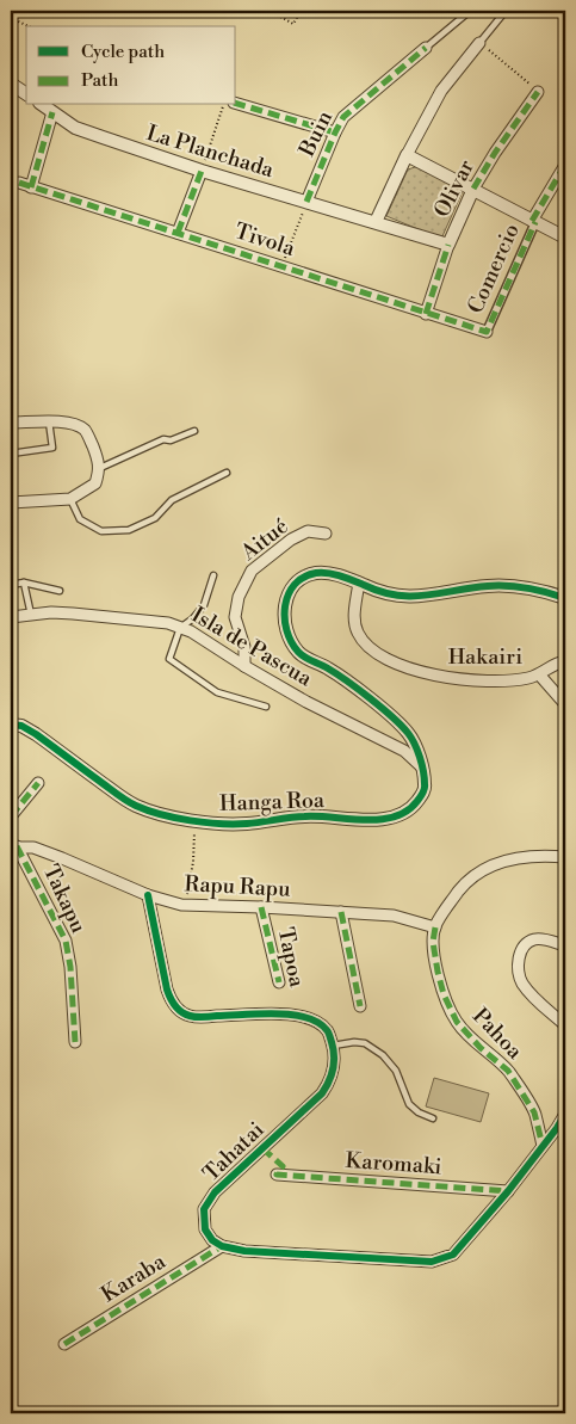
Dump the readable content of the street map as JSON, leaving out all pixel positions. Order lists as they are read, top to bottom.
{
  "streets": {
    "street": [
      "Buin",
      "La Planchada",
      "Olivar",
      "Tivola",
      "Comercio",
      "Aitué",
      "Isla de Pascua",
      "Hakairi",
      "Hanga Roa",
      "Rapu Rapu",
      "Takapu",
      "Tapoa",
      "Pahoa",
      "Tahatai",
      "Karomaki",
      "Karaba"
    ]
  },
  "crossings": [
    ["Buin", "La Planchada"],
    ["La Planchada", "Olivar"],
    ["Olivar", "Tivola"],
    ["Tivola", "Comercio"],
    ["Aitué", "Isla de Pascua"],
    ["Isla de Pascua", "Hanga Roa"],
    ["Hakairi", "Hanga Roa"],
    ["Rapu Rapu", "Takapu"],
    ["Rapu Rapu", "Tapoa"],
    ["Rapu Rapu", "Pahoa"],
    ["Tahatai", "Karaba"]
  ],
  "legend": ["Cycle path", "Path"]
}
